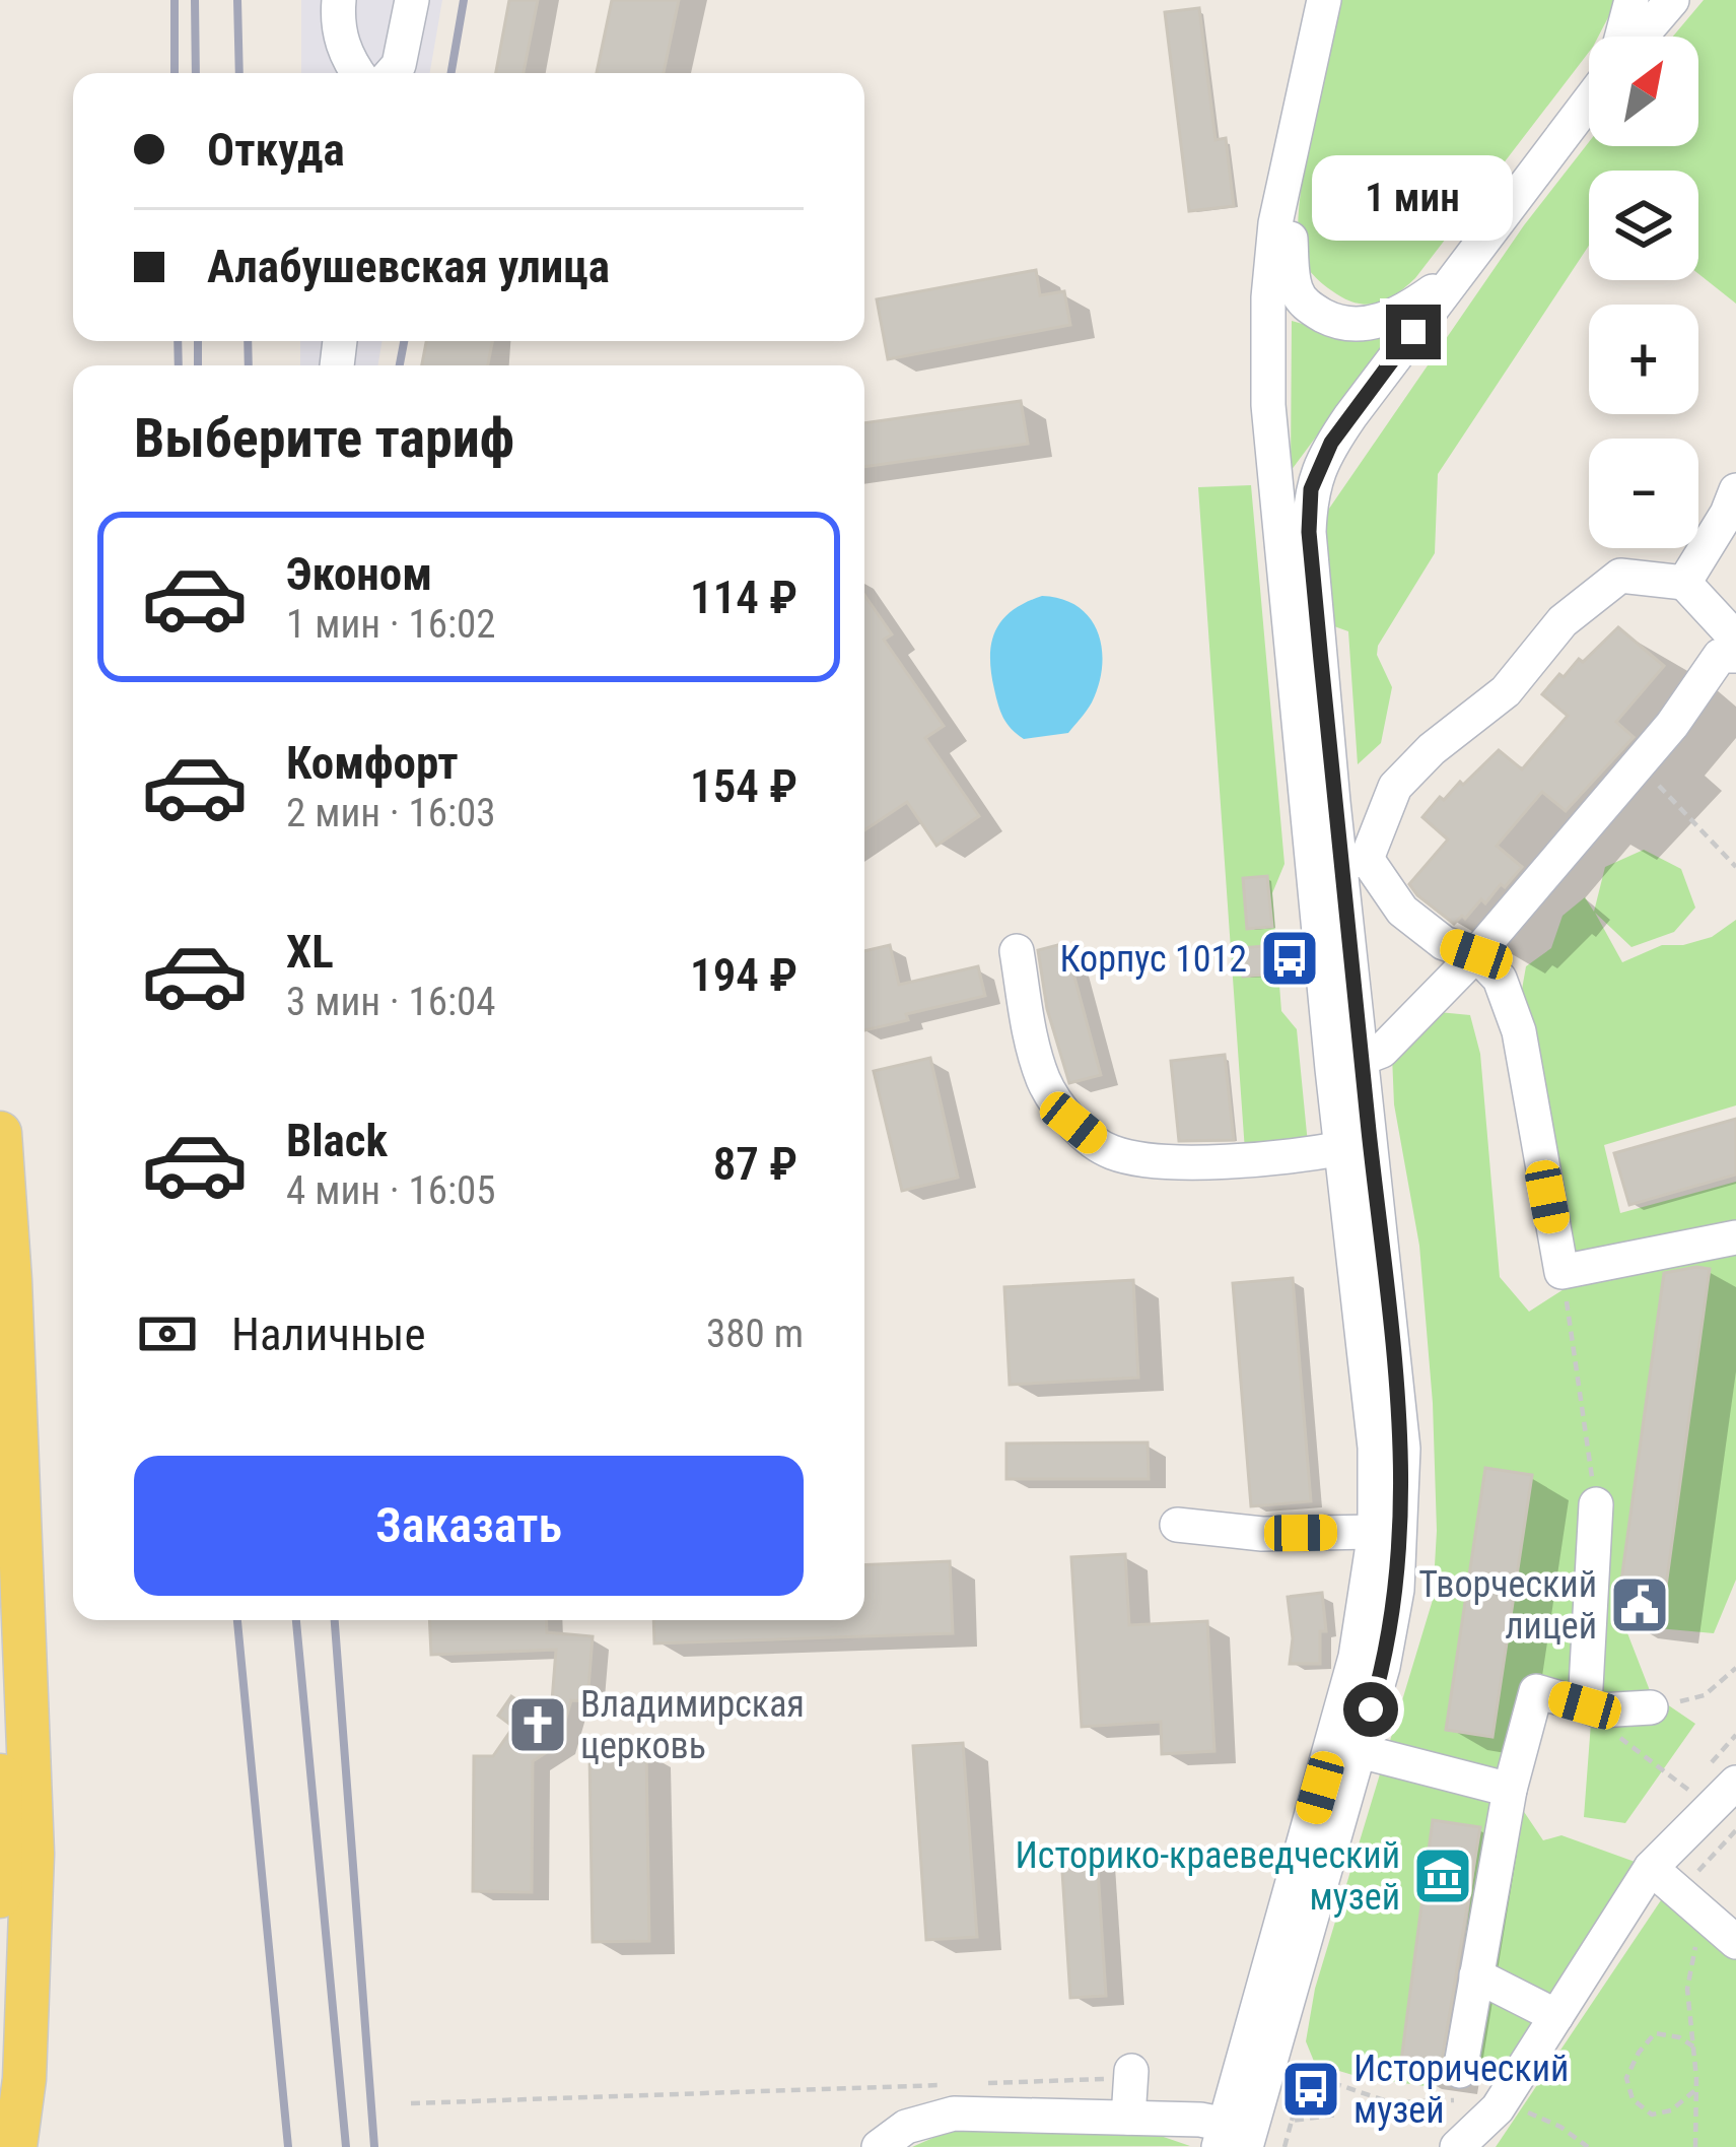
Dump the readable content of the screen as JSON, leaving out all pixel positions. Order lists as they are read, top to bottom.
{
  "places": {
    "bus stop": ["Корпус 1012", "Исторический музей"],
    "public building": ["Творческий лицей"],
    "church": ["Владимирская церковь"],
    "museum": ["Историко-краеведческий музей"]
  },
  "north": "top right",
  "page": {
    "map_buttons": ["+", "−"],
    "banner": ["Откуда", "Алабушевская улица"],
    "bubble": "1 мин",
    "heading": "Выберите тариф",
    "list": [
      {
        "name": "Эконом",
        "note": "1 мин · 16:02",
        "value": "114 ₽"
      },
      {
        "name": "Комфорт",
        "note": "2 мин · 16:03",
        "value": "154 ₽"
      },
      {
        "name": "XL",
        "note": "3 мин · 16:04",
        "value": "194 ₽"
      },
      {
        "name": "Black",
        "note": "4 мин · 16:05",
        "value": "87 ₽"
      }
    ],
    "pay": ["Наличные", "380 m"],
    "buttons": "Заказать"
  }
}
